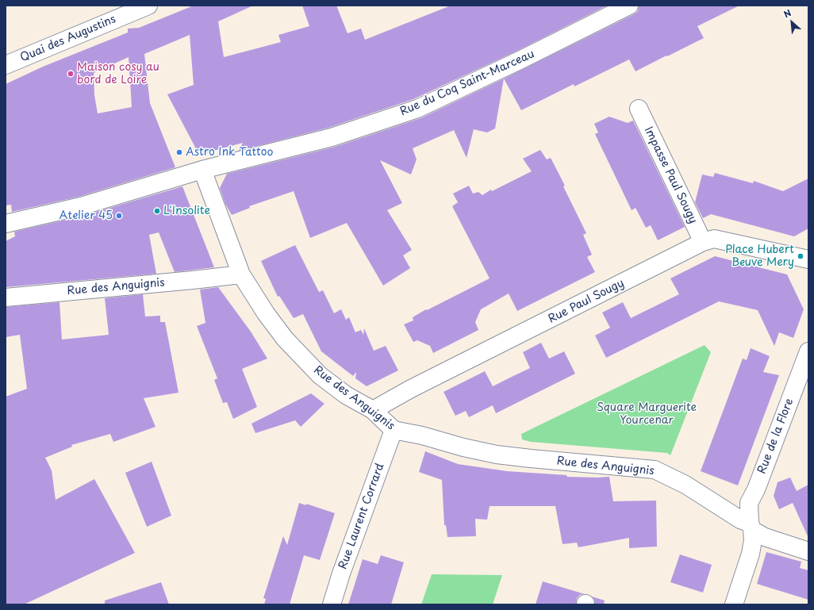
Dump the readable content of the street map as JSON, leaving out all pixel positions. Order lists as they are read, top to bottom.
{
  "streets": {
    "street": [
      "Quai des Augustins",
      "Rue du Coq Saint-Marceau",
      "Impasse Paul Sougy",
      "Rue des Anguignis",
      "Rue Paul Sougy",
      "Rue de la Flore",
      "Rue Laurent Corrard"
    ]
  },
  "crossings": [
    ["Impasse Paul Sougy", "Rue Paul Sougy"],
    ["Rue des Anguignis", "Rue Paul Sougy"],
    ["Rue des Anguignis", "Rue de la Flore"],
    ["Rue des Anguignis", "Rue Laurent Corrard"]
  ],
  "parks": ["Square Marguerite Yourcenar"],
  "places": [
    "Maison cosy au bord de Loire",
    "Astro Ink Tattoo",
    "L'Insolite",
    "Atelier 45",
    "Place Hubert Beuve Mery"
  ],
  "north": "top left"
}
